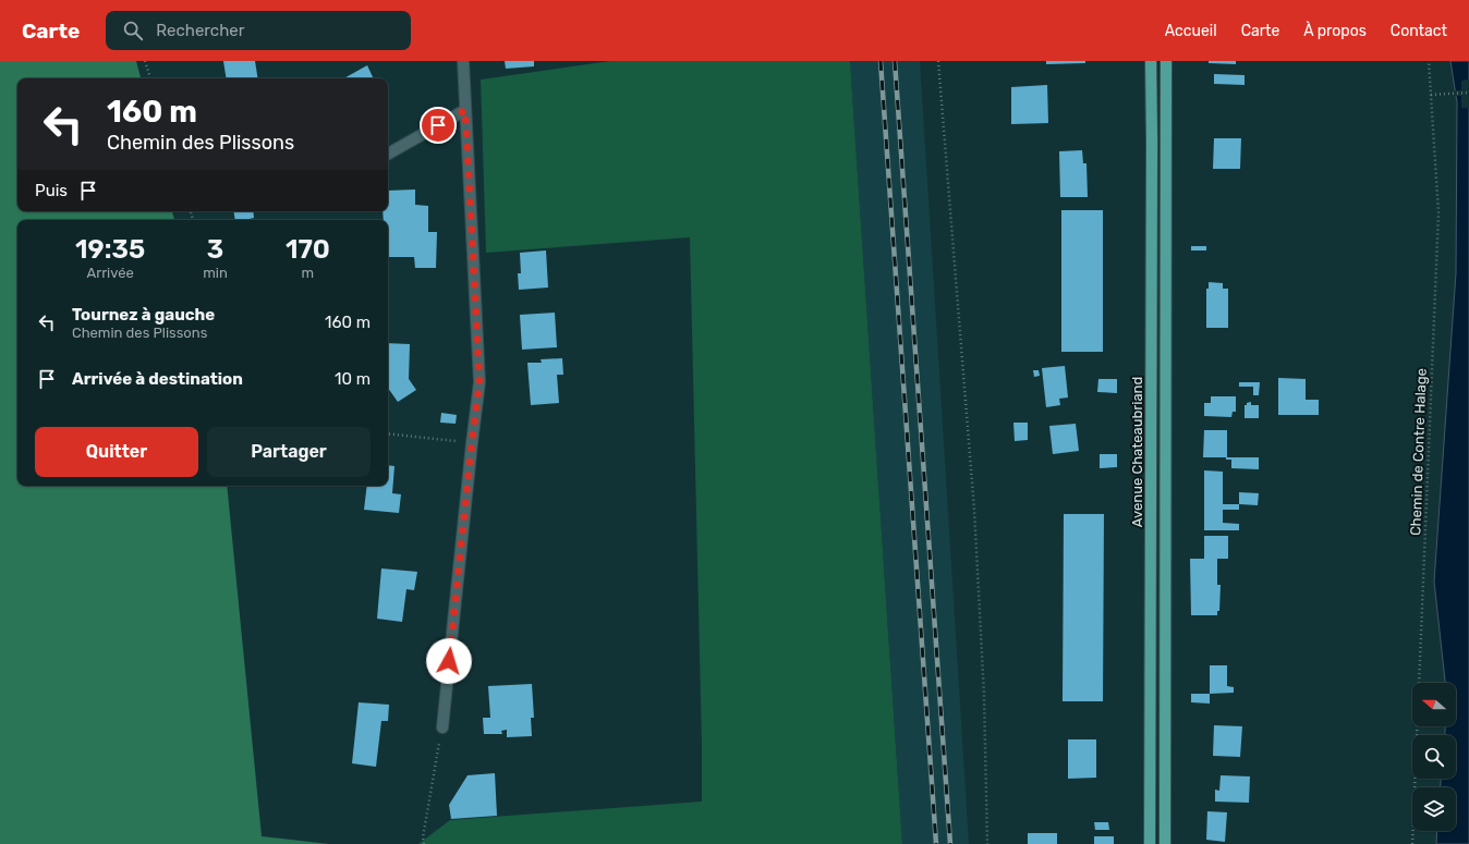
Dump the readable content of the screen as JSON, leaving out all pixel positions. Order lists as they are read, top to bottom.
{
  "streets": {
    "main road": ["Avenue Chateaubriand"],
    "path": ["Chemin de Contre Halage"]
  },
  "north": "left",
  "page": {
    "header": "Carte",
    "search": "Rechercher",
    "nav": [
      "Accueil",
      "Carte",
      "À propos",
      "Contact"
    ],
    "turn": ["160 m", "Chemin des Plissons"],
    "then": "Puis",
    "eta": [
      "19:35",
      "Arrivée",
      "3",
      "min",
      "170",
      "m"
    ],
    "list": [
      {
        "name": "Tournez à gauche",
        "note": "Chemin des Plissons",
        "value": "160 m"
      },
      {
        "name": "Arrivée à destination",
        "value": "10 m"
      }
    ],
    "buttons": ["Quitter", "Partager"]
  }
}
